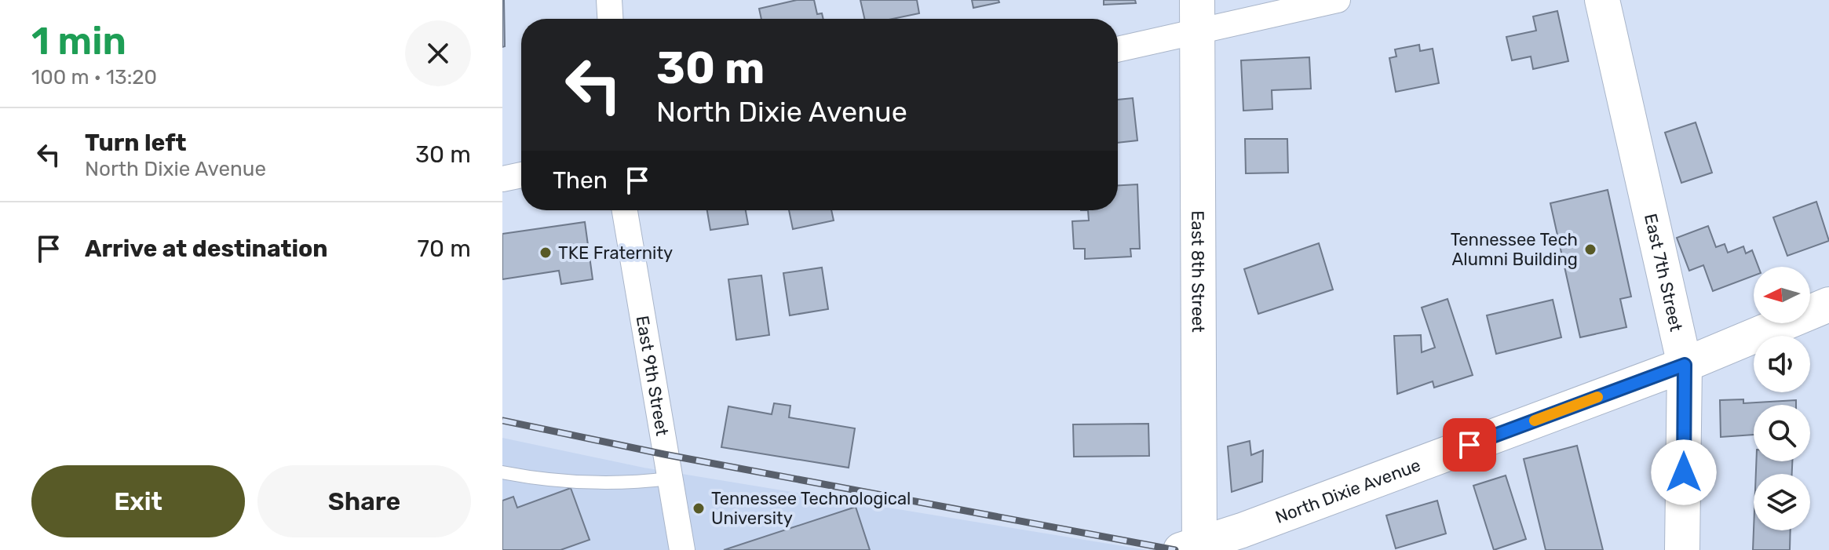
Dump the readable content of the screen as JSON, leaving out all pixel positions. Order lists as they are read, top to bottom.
{
  "streets": {
    "street": [
      "East 8th Street",
      "East 7th Street",
      "East 9th Street",
      "North Dixie Avenue"
    ]
  },
  "crossings": [
    ["East 8th Street", "North Dixie Avenue"],
    ["East 7th Street", "North Dixie Avenue"]
  ],
  "places": ["Tennessee Tech Alumni Building", "TKE Fraternity", "Tennessee Technological University"],
  "north": "left",
  "page": {
    "heading": ["1 min", "100 m · 13:20"],
    "turn": ["30 m", "North Dixie Avenue"],
    "list": [
      {
        "name": "Turn left",
        "note": "North Dixie Avenue",
        "value": "30 m"
      },
      {
        "name": "Arrive at destination",
        "value": "70 m"
      }
    ],
    "then": "Then",
    "buttons": ["Exit", "Share"]
  }
}
